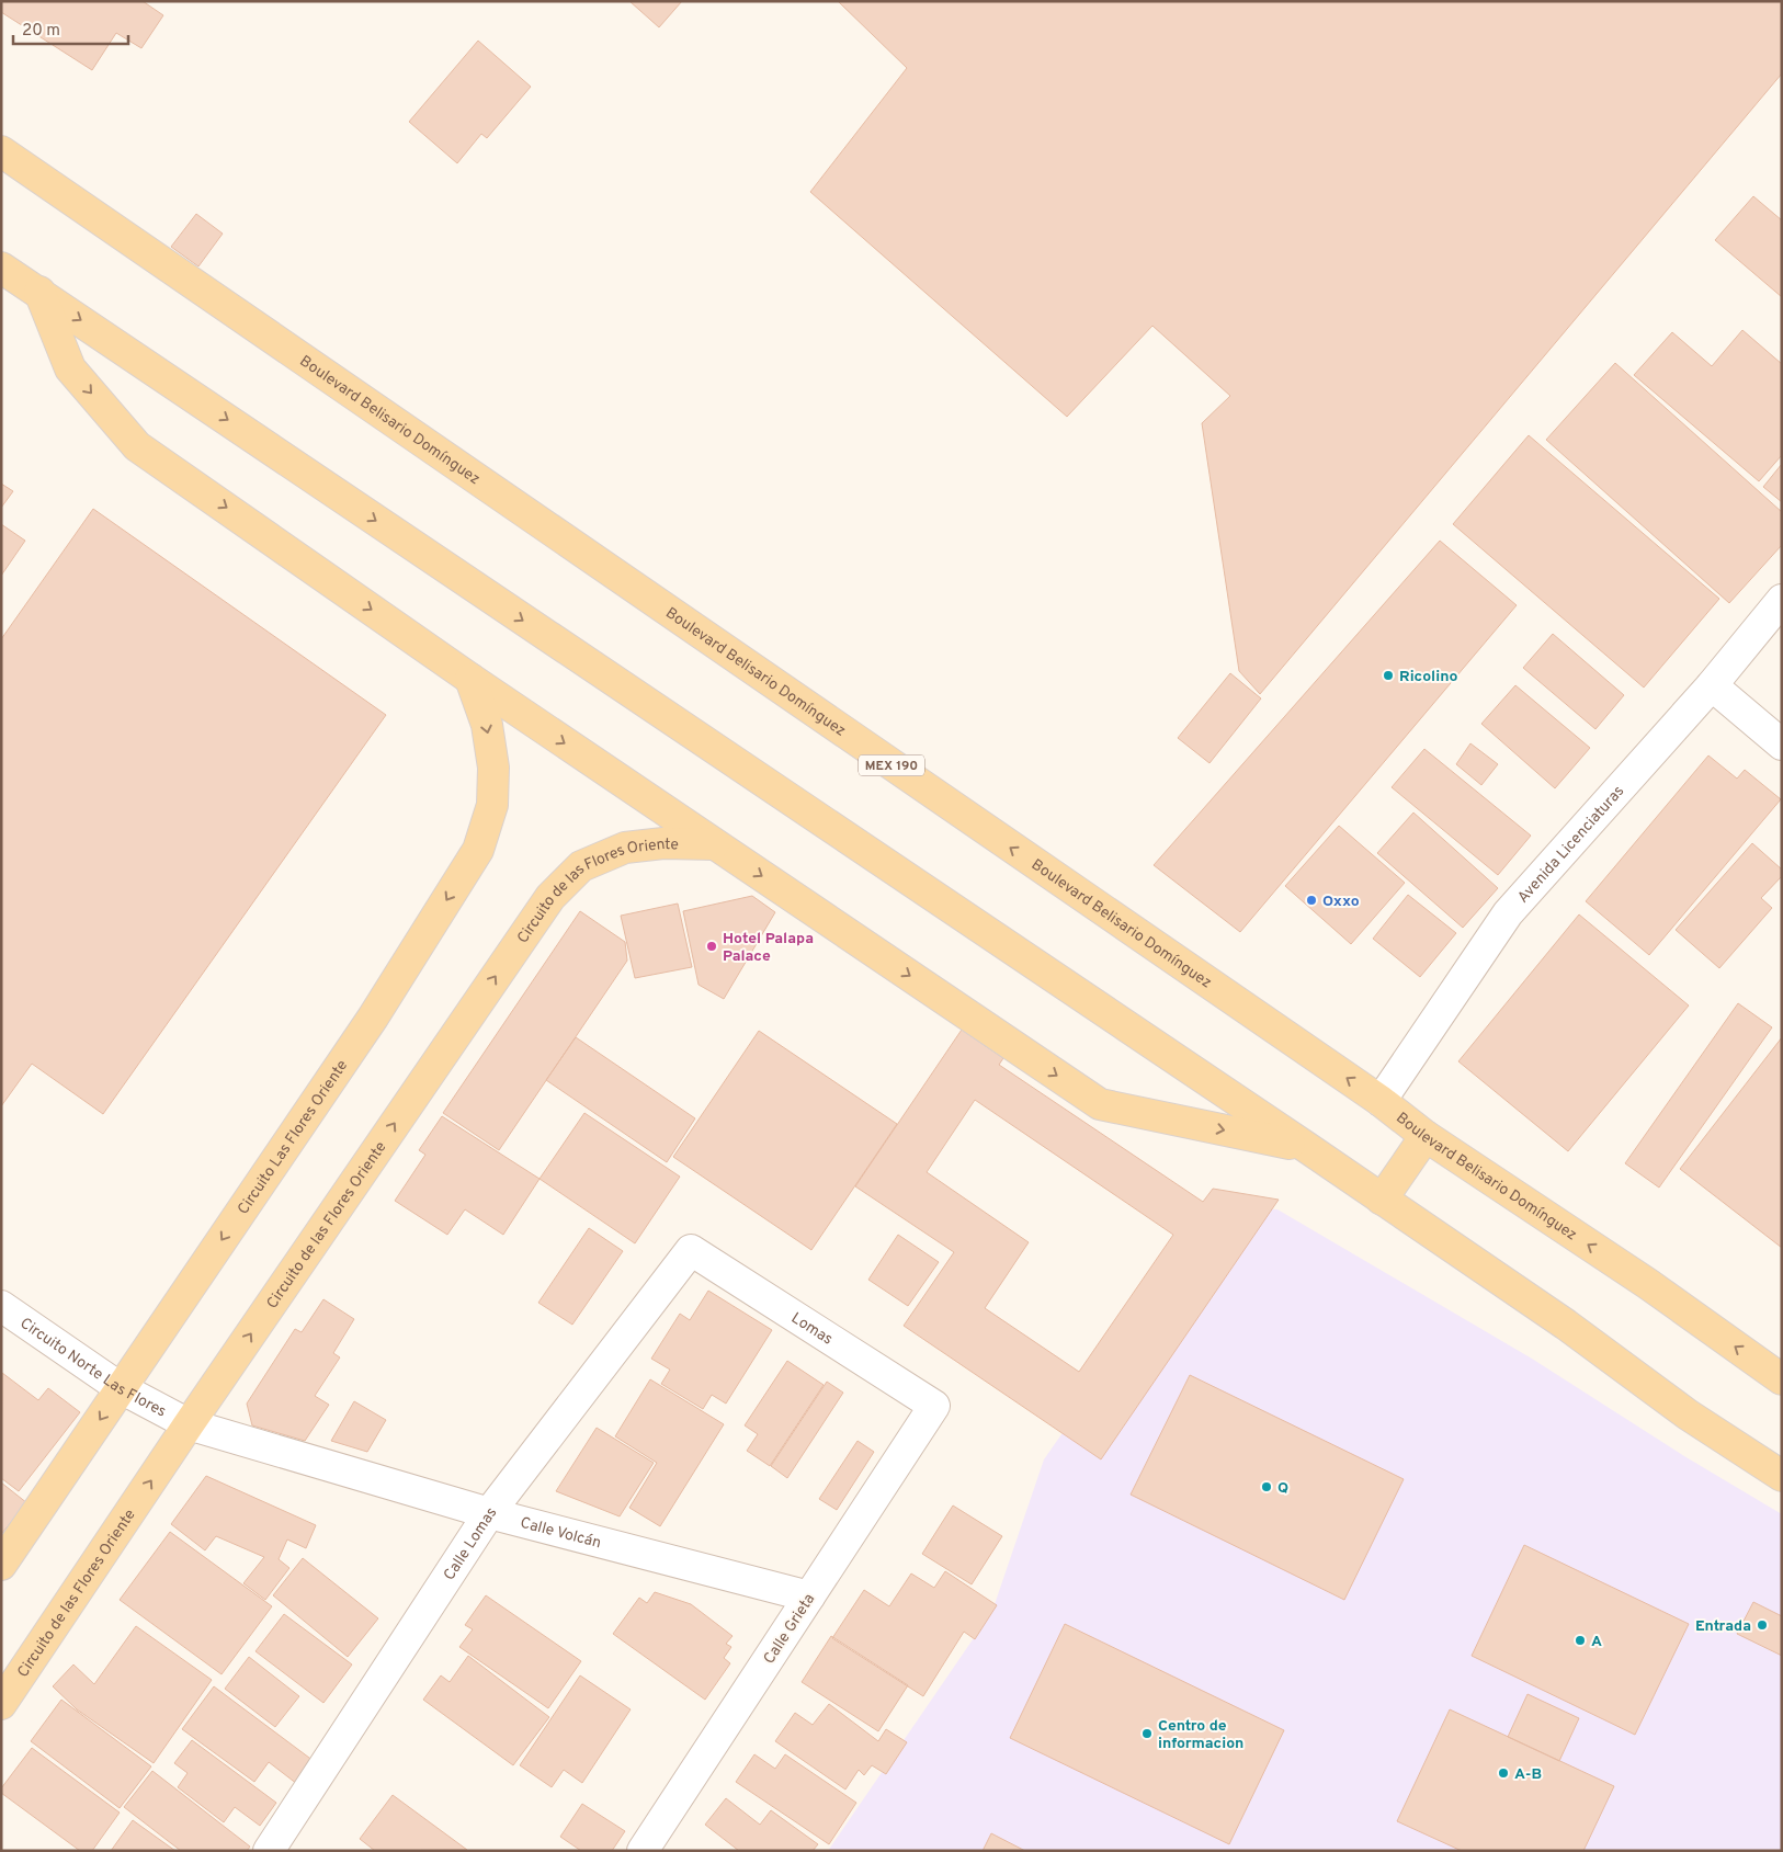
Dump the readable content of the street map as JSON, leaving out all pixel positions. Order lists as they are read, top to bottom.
{
  "streets": {
    "main road": [
      "Boulevard Belisario Domínguez",
      "MEX 190",
      "Circuito de las Flores Oriente",
      "Circuito Las Flores Oriente"
    ],
    "street": [
      "Avenida Licenciaturas",
      "Lomas",
      "Circuito Norte Las Flores",
      "Calle Volcán",
      "Calle Lomas",
      "Calle Grieta"
    ]
  },
  "crossings": [
    ["Boulevard Belisario Domínguez", "Avenida Licenciaturas"],
    ["Circuito de las Flores Oriente", "Circuito Norte Las Flores"],
    ["Circuito de las Flores Oriente", "Calle Volcán"],
    ["Circuito Las Flores Oriente", "Circuito Norte Las Flores"],
    ["Lomas", "Calle Lomas"],
    ["Lomas", "Calle Grieta"],
    ["Circuito Norte Las Flores", "Calle Volcán"],
    ["Calle Volcán", "Calle Lomas"],
    ["Calle Volcán", "Calle Grieta"]
  ],
  "one_way": ["Circuito de las Flores Oriente", "Circuito Las Flores Oriente"],
  "places": [
    "Ricolino",
    "Oxxo",
    "Hotel Palapa Palace",
    "Q",
    "Entrada",
    "A",
    "Centro de informacion",
    "A-B"
  ],
  "scale_bar": "20 m"
}
